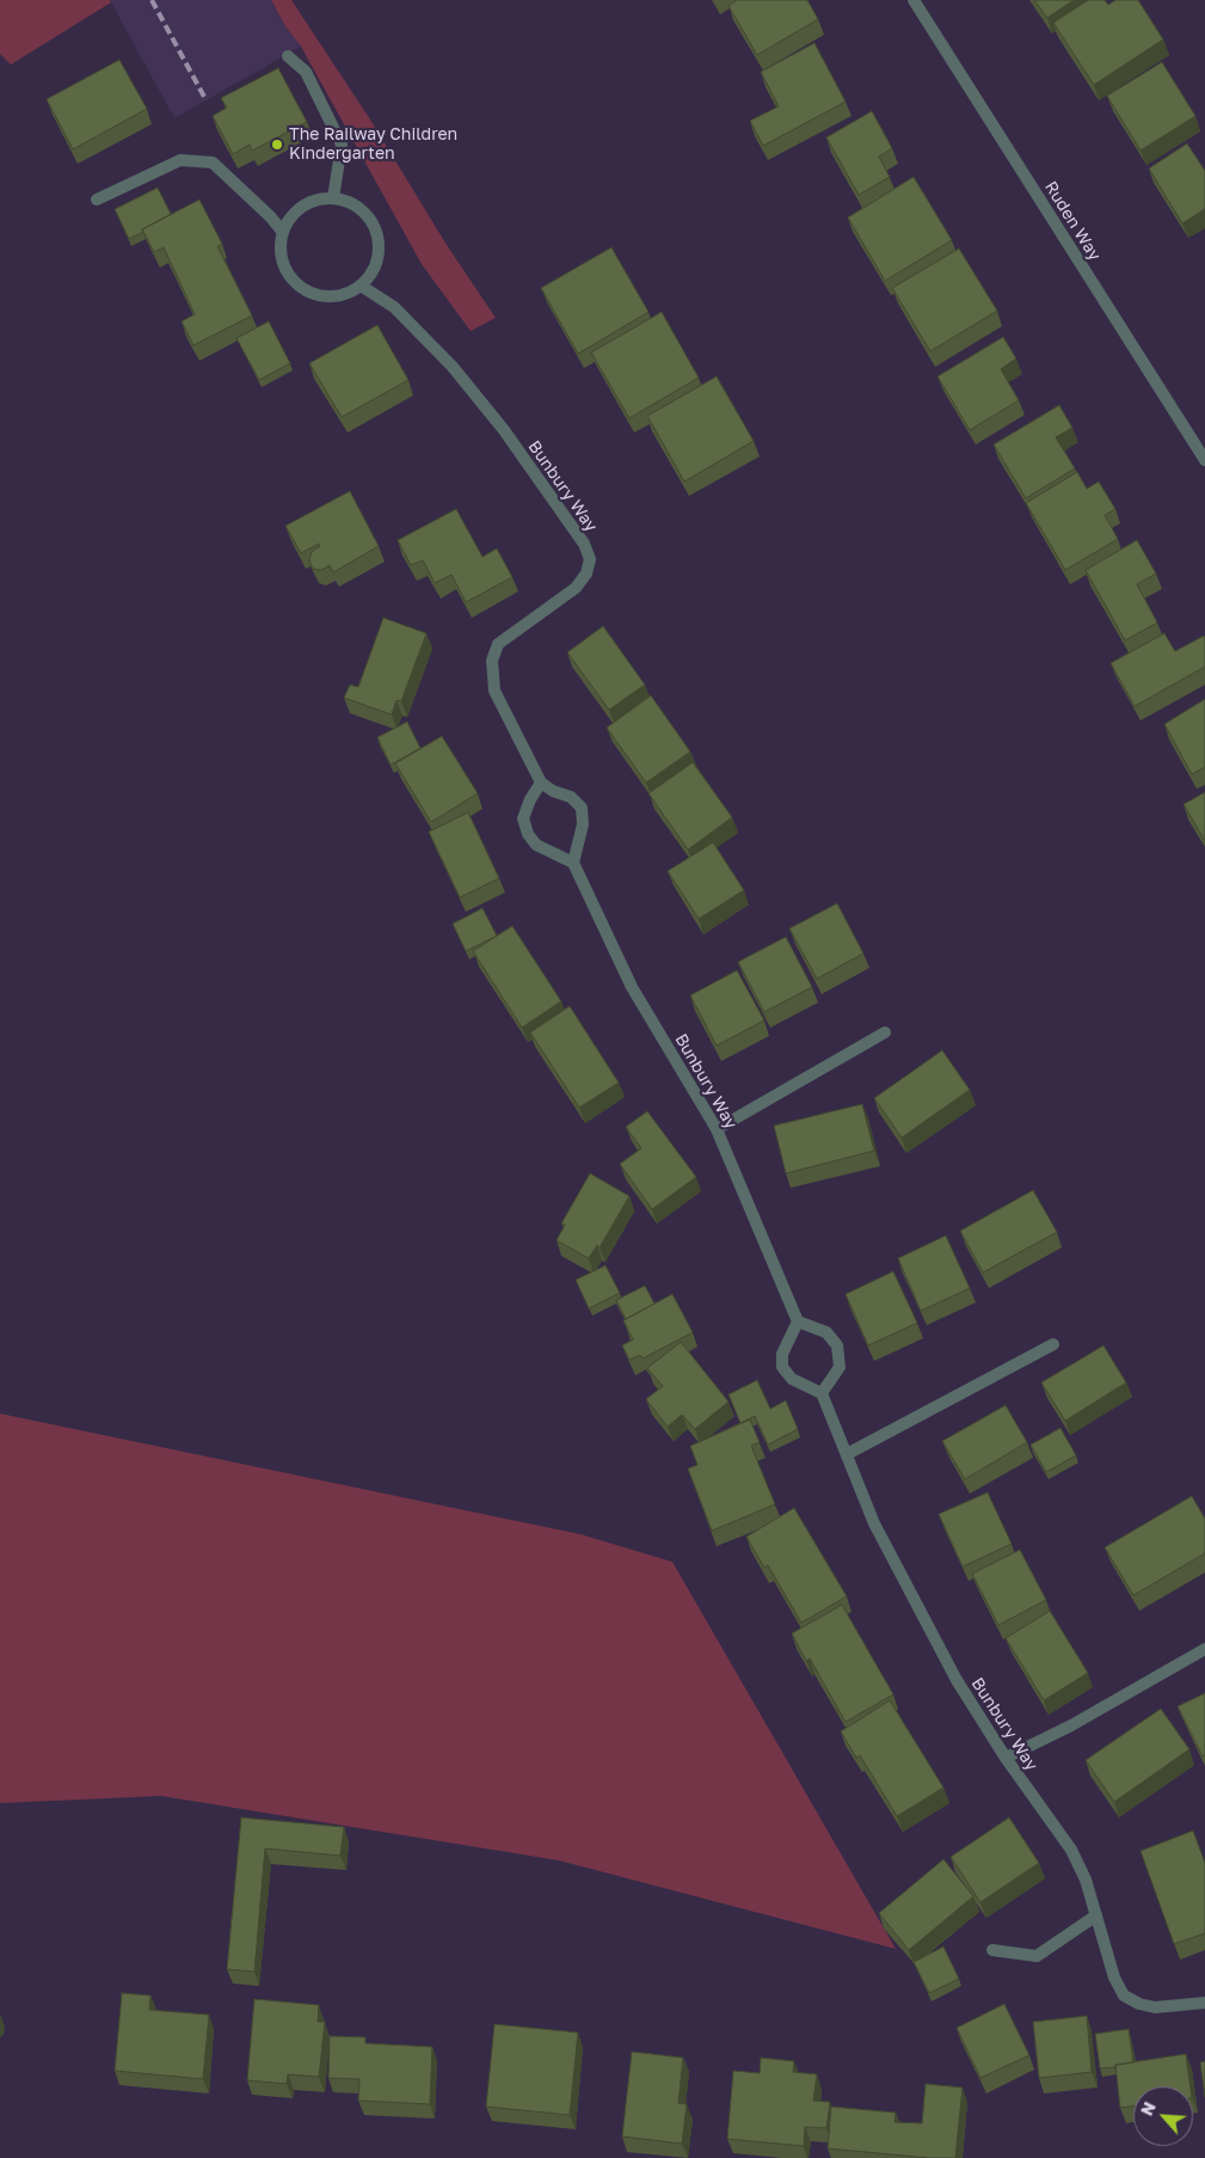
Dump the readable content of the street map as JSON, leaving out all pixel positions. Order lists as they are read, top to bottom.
{
  "streets": {
    "street": ["Ruden Way", "Bunbury Way"]
  },
  "places": ["The Railway Children Kindergarten"],
  "north": "top left"
}
